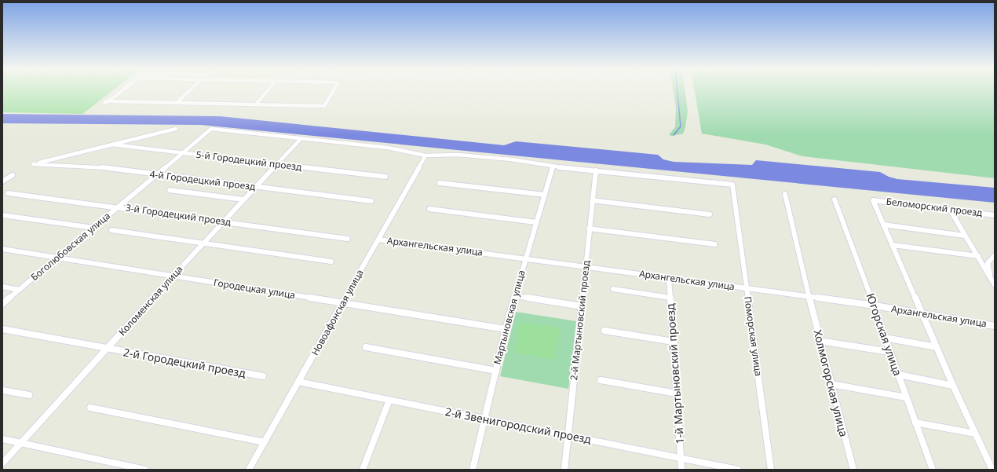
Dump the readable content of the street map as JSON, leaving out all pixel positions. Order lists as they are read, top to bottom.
{
  "streets": {
    "street": [
      "5-й Городецкий проезд",
      "4-й Городецкий проезд",
      "Беломорский проезд",
      "3-й Городецкий проезд",
      "Боголюбовская улица",
      "Архангельская улица",
      "Городецкая улица",
      "Коломенская улица",
      "Новоафонская улица",
      "Мартыновская улица",
      "2-й Мартыновский проезд",
      "Югорская улица",
      "Поморская улица",
      "2-й Городецкий проезд",
      "1-й Мартыновский проезд",
      "Холмогорская улица",
      "2-й Звенигородский проезд"
    ]
  },
  "crossings": [
    ["5-й Городецкий проезд", "4-й Городецкий проезд"],
    ["5-й Городецкий проезд", "Боголюбовская улица"],
    ["5-й Городецкий проезд", "Коломенская улица"],
    ["4-й Городецкий проезд", "Боголюбовская улица"],
    ["4-й Городецкий проезд", "Коломенская улица"],
    ["3-й Городецкий проезд", "Боголюбовская улица"],
    ["3-й Городецкий проезд", "Коломенская улица"],
    ["Боголюбовская улица", "Городецкая улица"],
    ["Боголюбовская улица", "Коломенская улица"],
    ["Архангельская улица", "Новоафонская улица"],
    ["Архангельская улица", "Мартыновская улица"],
    ["Архангельская улица", "2-й Мартыновский проезд"],
    ["Архангельская улица", "Югорская улица"],
    ["Архангельская улица", "Поморская улица"],
    ["Архангельская улица", "1-й Мартыновский проезд"],
    ["Архангельская улица", "Холмогорская улица"],
    ["Городецкая улица", "Коломенская улица"],
    ["Городецкая улица", "Новоафонская улица"],
    ["Городецкая улица", "Мартыновская улица"],
    ["Коломенская улица", "2-й Городецкий проезд"],
    ["Новоафонская улица", "2-й Звенигородский проезд"],
    ["Мартыновская улица", "2-й Звенигородский проезд"],
    ["2-й Мартыновский проезд", "Поморская улица"],
    ["2-й Мартыновский проезд", "2-й Звенигородский проезд"],
    ["1-й Мартыновский проезд", "2-й Звенигородский проезд"]
  ]
}
